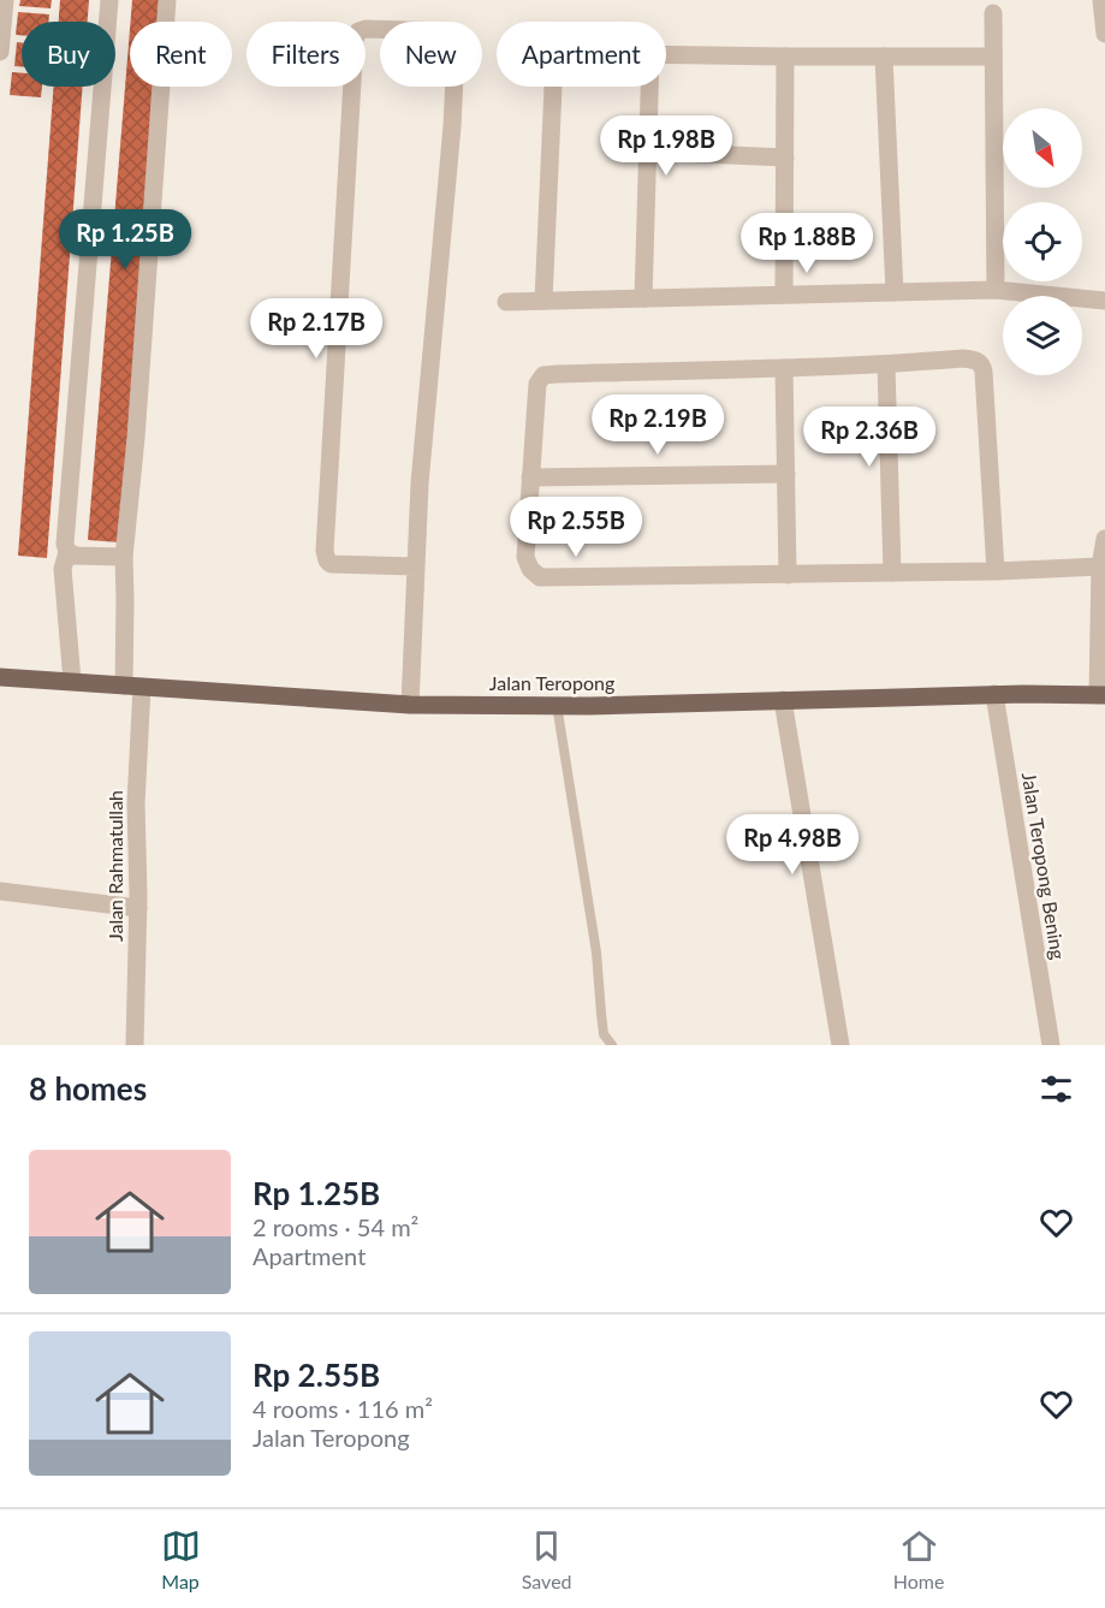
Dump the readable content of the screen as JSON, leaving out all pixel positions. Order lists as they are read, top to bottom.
{
  "streets": {
    "main road": ["Jalan Teropong"],
    "street": ["Jalan Rahmatullah", "Jalan Teropong Bening"]
  },
  "crossings": [
    ["Jalan Teropong", "Jalan Rahmatullah"],
    ["Jalan Teropong", "Jalan Teropong Bening"]
  ],
  "north": "bottom right",
  "page": {
    "chip": [
      "Buy",
      "Rent",
      "Filters",
      "New",
      "Apartment"
    ],
    "price": [
      "Rp 1.98B",
      "Rp 1.25B",
      "Rp 1.88B",
      "Rp 2.17B",
      "Rp 2.19B",
      "Rp 2.36B",
      "Rp 2.55B",
      "Rp 4.98B"
    ],
    "heading": "8 homes",
    "list": [
      {
        "name": "Rp 1.25B",
        "note": "2 rooms · 54 m² · Apartment"
      },
      {
        "name": "Rp 2.55B",
        "note": "4 rooms · 116 m² · Jalan Teropong"
      }
    ],
    "tabs": ["Map", "Saved", "Home"]
  }
}
